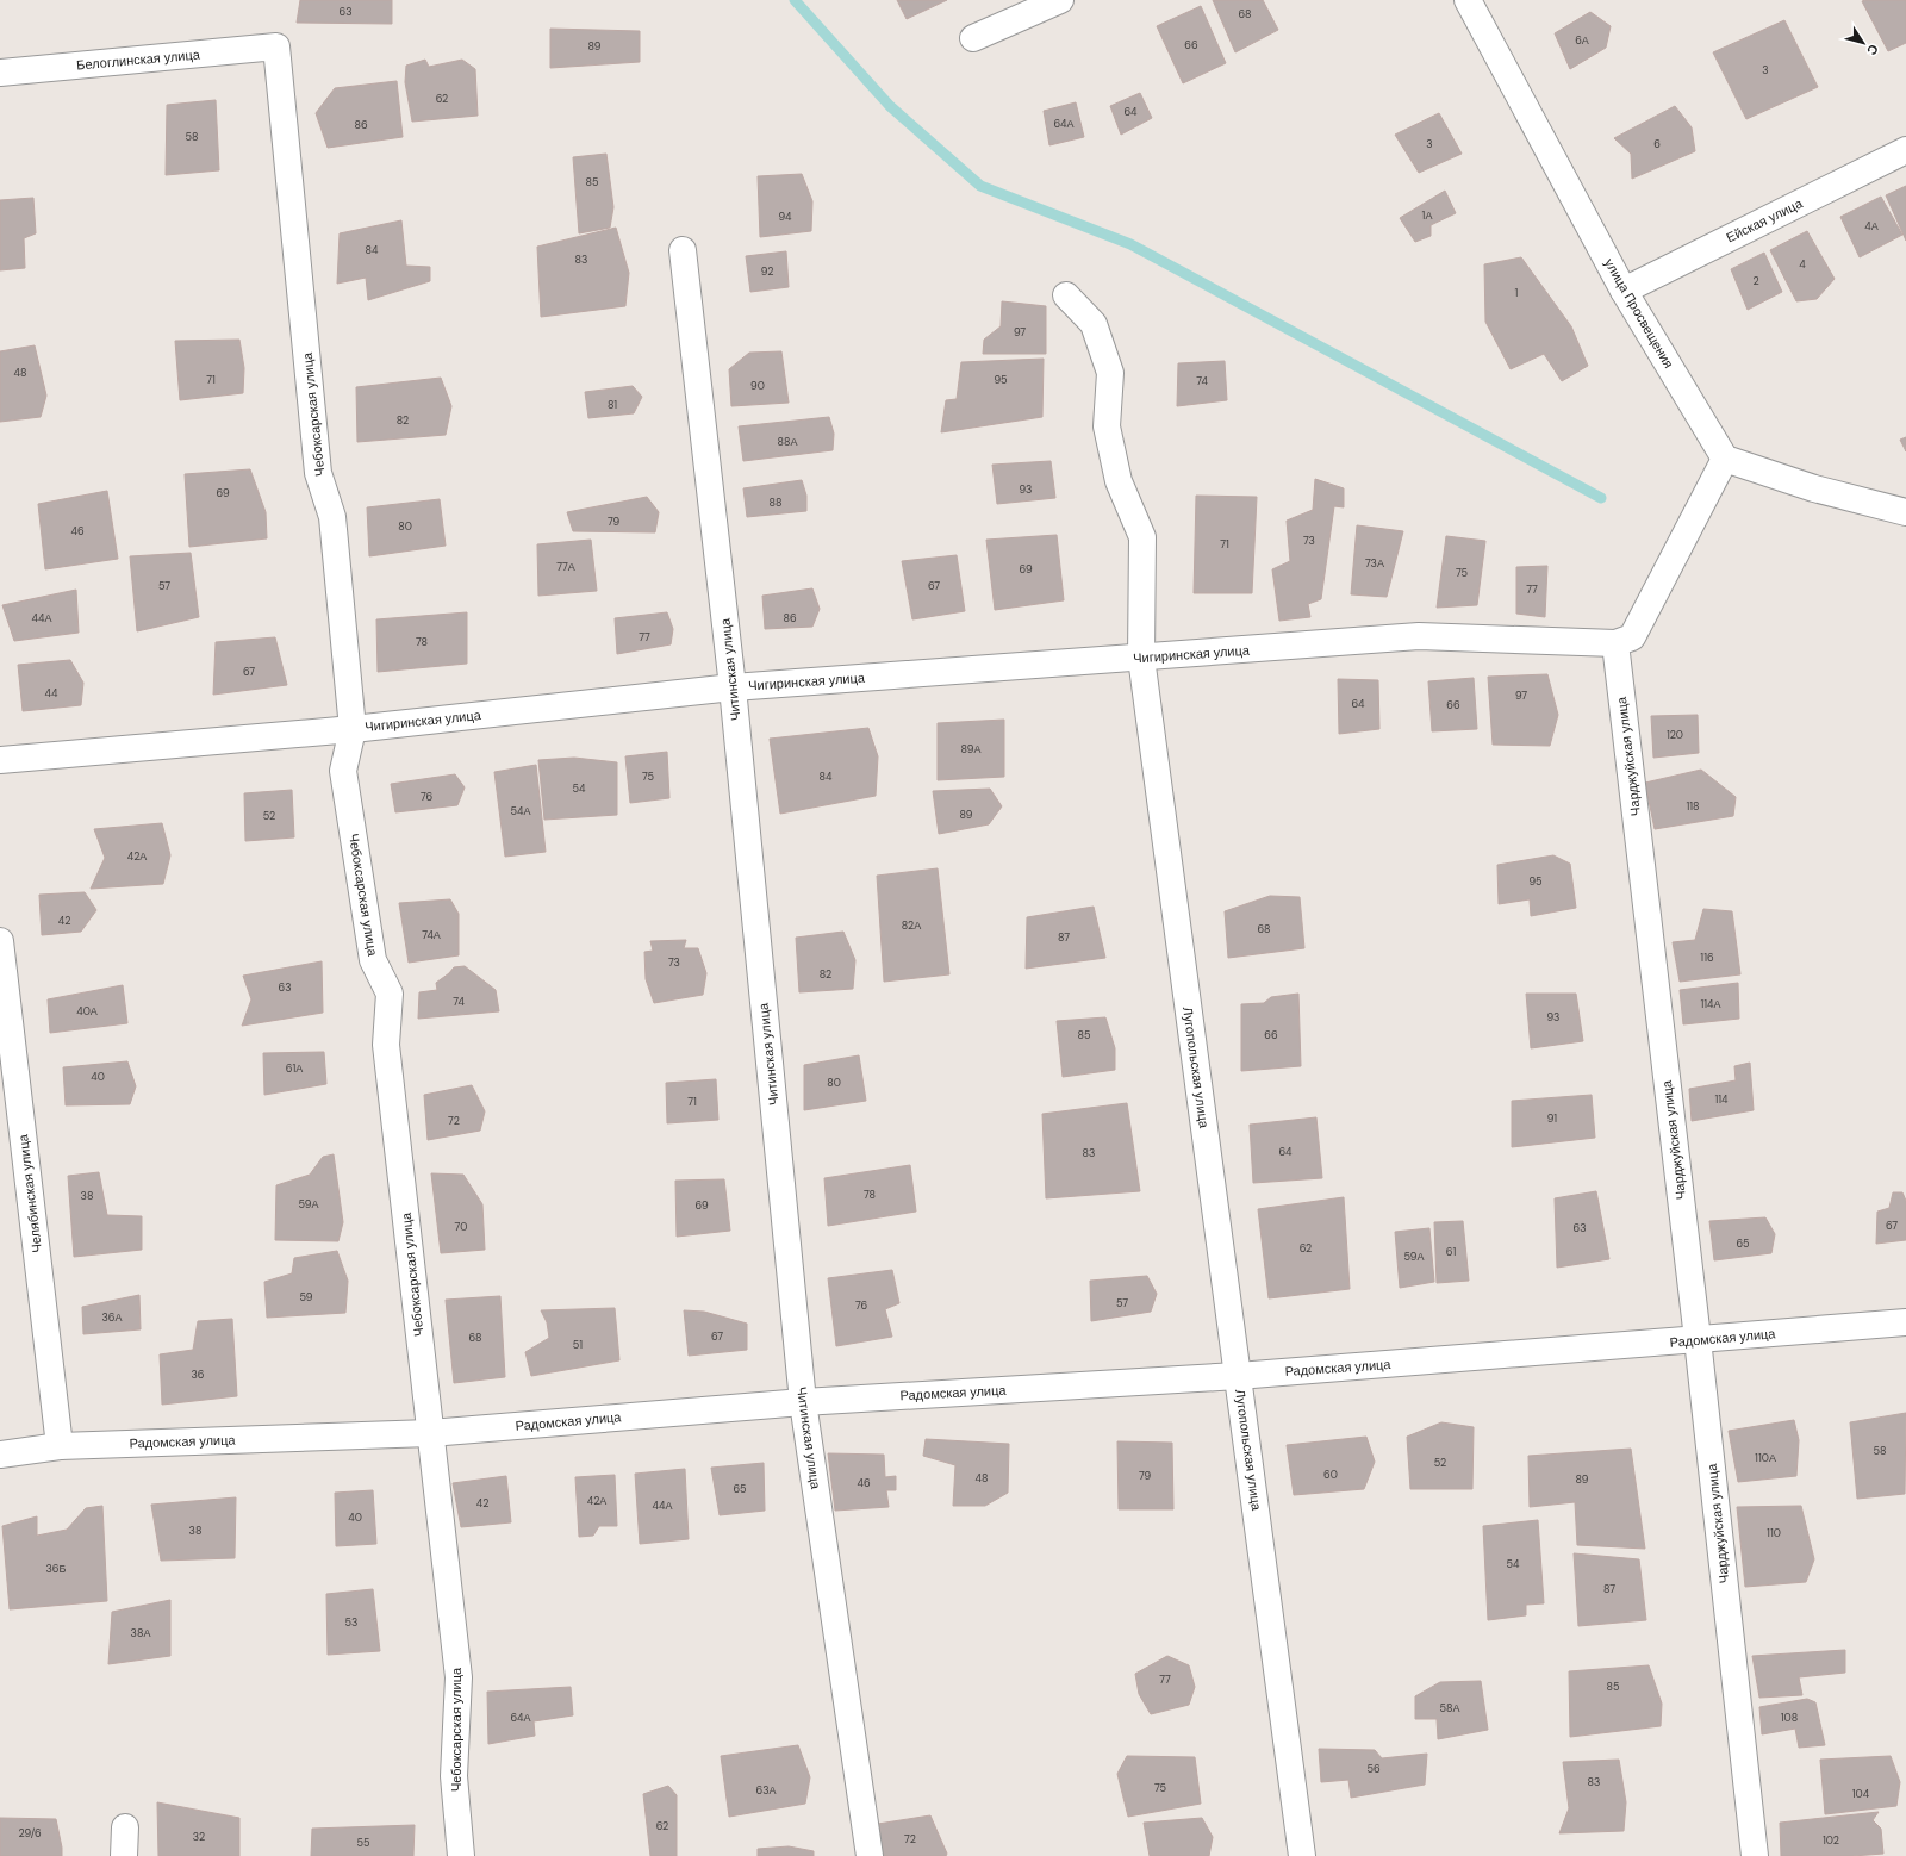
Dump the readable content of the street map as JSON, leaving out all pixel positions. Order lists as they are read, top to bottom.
{
  "streets": {
    "street": [
      "Белоглинская улица",
      "Ейская улица",
      "улица Просвещения",
      "Чебоксарская улица",
      "Чигиринская улица",
      "Читинская улица",
      "Чарджуйская улица",
      "Лугопольская улица",
      "Челябинская улица",
      "Радомская улица"
    ]
  },
  "crossings": [
    ["Белоглинская улица", "Чебоксарская улица"],
    ["Ейская улица", "улица Просвещения"],
    ["Чебоксарская улица", "Чигиринская улица"],
    ["Чебоксарская улица", "Радомская улица"],
    ["Чигиринская улица", "Читинская улица"],
    ["Чигиринская улица", "Чарджуйская улица"],
    ["Чигиринская улица", "Лугопольская улица"],
    ["Читинская улица", "Радомская улица"],
    ["Чарджуйская улица", "Радомская улица"],
    ["Лугопольская улица", "Радомская улица"],
    ["Челябинская улица", "Радомская улица"]
  ],
  "house_numbers": [
    "63",
    "68",
    "6А",
    "66",
    "89",
    "3",
    "62",
    "64",
    "64А",
    "86",
    "58",
    "3",
    "6",
    "85",
    "1А",
    "94",
    "4А",
    "84",
    "83",
    "4",
    "92",
    "2",
    "1",
    "97",
    "48",
    "71",
    "95",
    "74",
    "90",
    "81",
    "82",
    "88А",
    "93",
    "69",
    "88",
    "79",
    "80",
    "46",
    "73",
    "71",
    "73А",
    "77А",
    "69",
    "75",
    "57",
    "67",
    "77",
    "44А",
    "86",
    "77",
    "78",
    "67",
    "44",
    "97",
    "64",
    "66",
    "120",
    "89А",
    "75",
    "84",
    "54",
    "76",
    "118",
    "54А",
    "89",
    "52",
    "42А",
    "95",
    "42",
    "82А",
    "68",
    "74А",
    "87",
    "116",
    "73",
    "82",
    "63",
    "74",
    "114А",
    "40А",
    "93",
    "85",
    "66",
    "61А",
    "40",
    "80",
    "114",
    "71",
    "91",
    "72",
    "64",
    "83",
    "78",
    "38",
    "59А",
    "69",
    "67",
    "70",
    "63",
    "65",
    "62",
    "61",
    "59А",
    "59",
    "57",
    "76",
    "36А",
    "67",
    "68",
    "51",
    "36",
    "58",
    "110А",
    "52",
    "60",
    "79",
    "48",
    "89",
    "46",
    "65",
    "42А",
    "42",
    "44А",
    "40",
    "38",
    "110",
    "54",
    "36Б",
    "87",
    "53",
    "38А",
    "77",
    "85",
    "58А",
    "64А",
    "108",
    "56",
    "83",
    "75",
    "63А",
    "104",
    "62",
    "29/6",
    "32",
    "72",
    "102",
    "55"
  ],
  "north": "bottom right"
}
